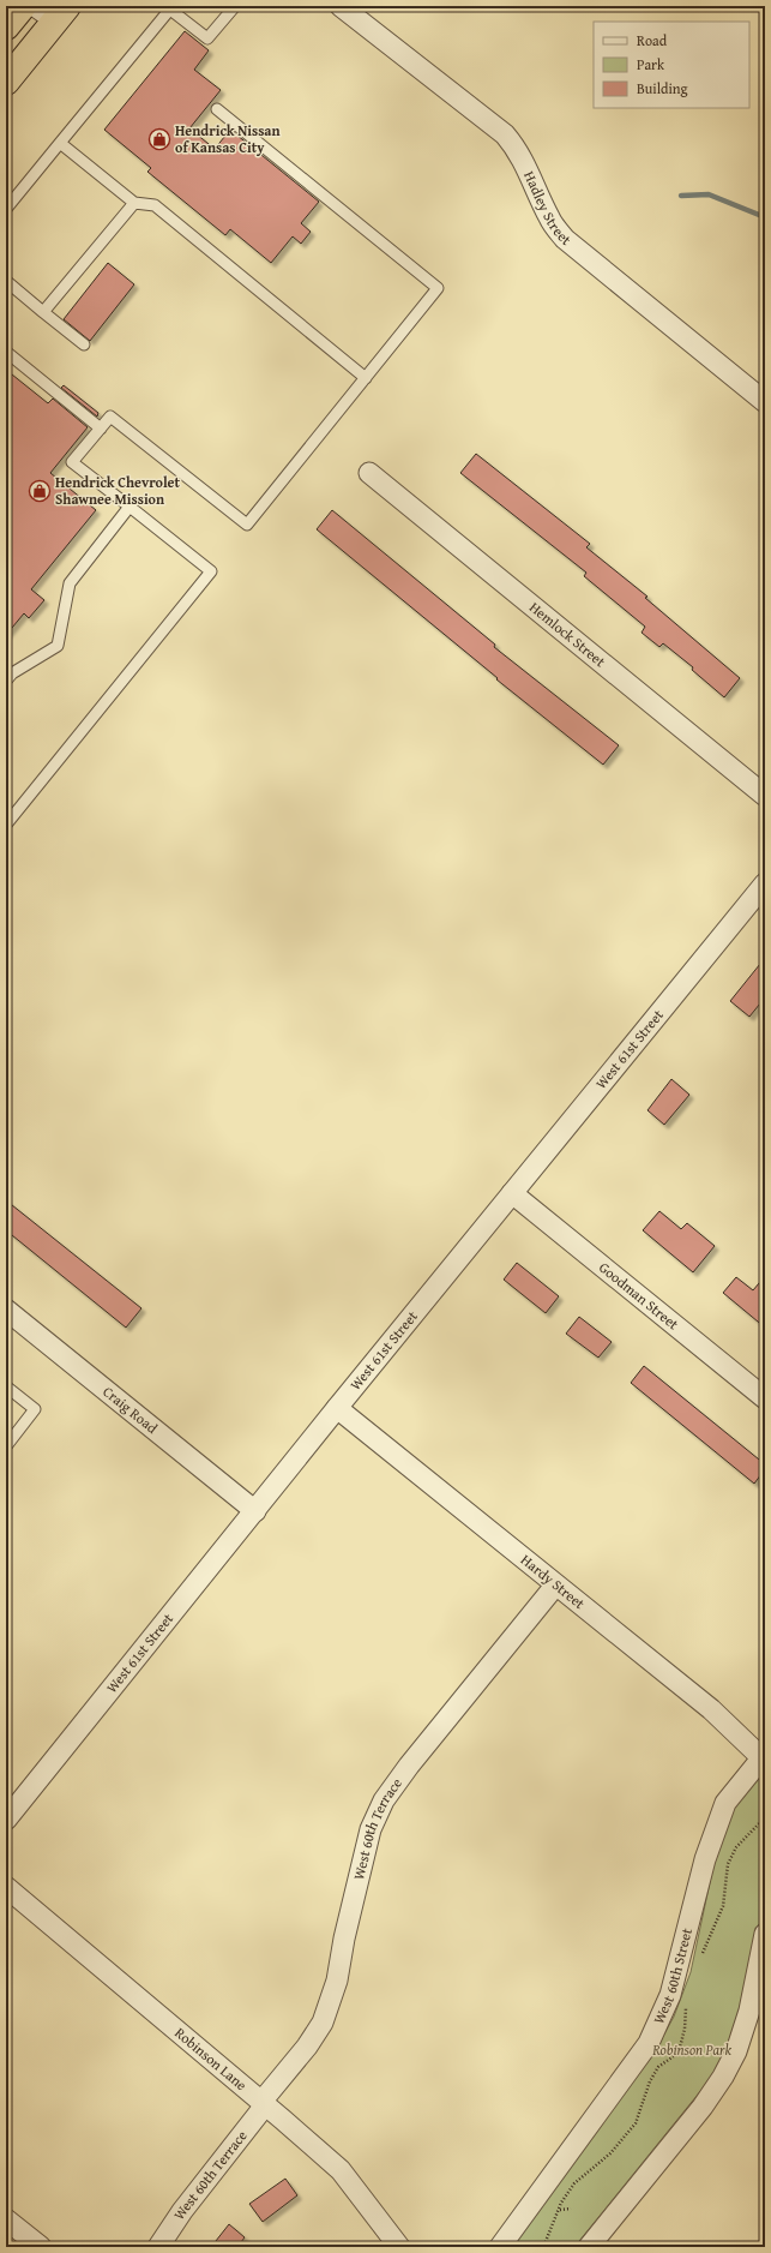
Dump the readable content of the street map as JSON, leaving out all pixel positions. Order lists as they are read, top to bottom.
{
  "streets": {
    "street": [
      "Hadley Street",
      "Hemlock Street",
      "West 61st Street",
      "Goodman Street",
      "Craig Road",
      "Hardy Street",
      "West 60th Terrace",
      "West 60th Street",
      "Robinson Lane"
    ]
  },
  "crossings": [
    ["West 61st Street", "Goodman Street"],
    ["West 61st Street", "Craig Road"],
    ["West 61st Street", "Hardy Street"],
    ["Hardy Street", "West 60th Terrace"],
    ["Hardy Street", "West 60th Street"],
    ["West 60th Terrace", "Robinson Lane"]
  ],
  "parks": ["Robinson Park"],
  "places": {
    "shop": ["Hendrick Nissan of Kansas City", "Hendrick Chevrolet Shawnee Mission"]
  },
  "legend": ["Road", "Park", "Building"]
}
